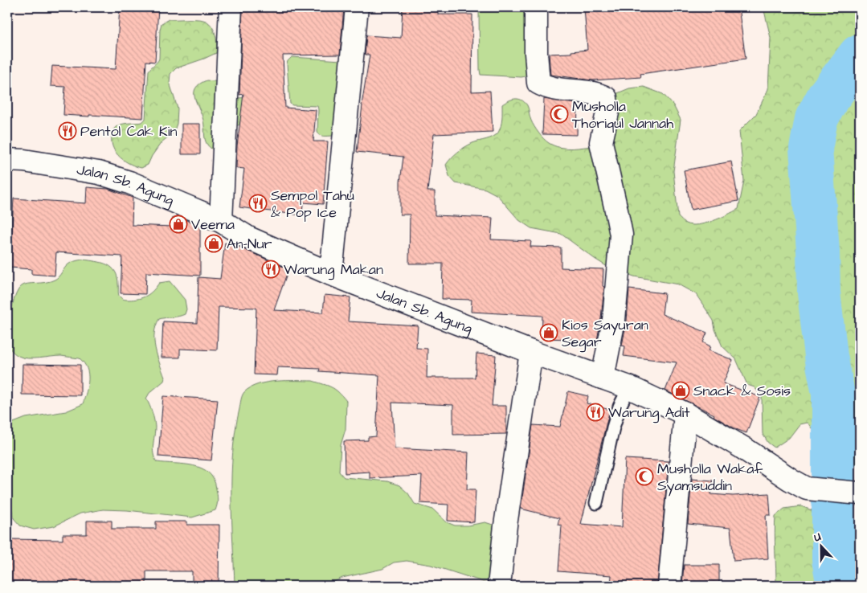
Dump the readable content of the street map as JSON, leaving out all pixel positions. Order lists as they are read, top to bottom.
{
  "streets": {
    "street": ["Jalan Sb. Agung"]
  },
  "places": {
    "mosque": ["Musholla Thoriqul Jannah", "Musholla Wakaf Syamsuddin"],
    "restaurant": [
      "Pentol Cak Kin",
      "Sempol Tahu & Pop Ice",
      "Warung Makan",
      "Warung Adit"
    ],
    "shop": [
      "Veema",
      "An-Nur",
      "Kios Sayuran Segar",
      "Snack & Sosis"
    ]
  },
  "north": "top"
}
